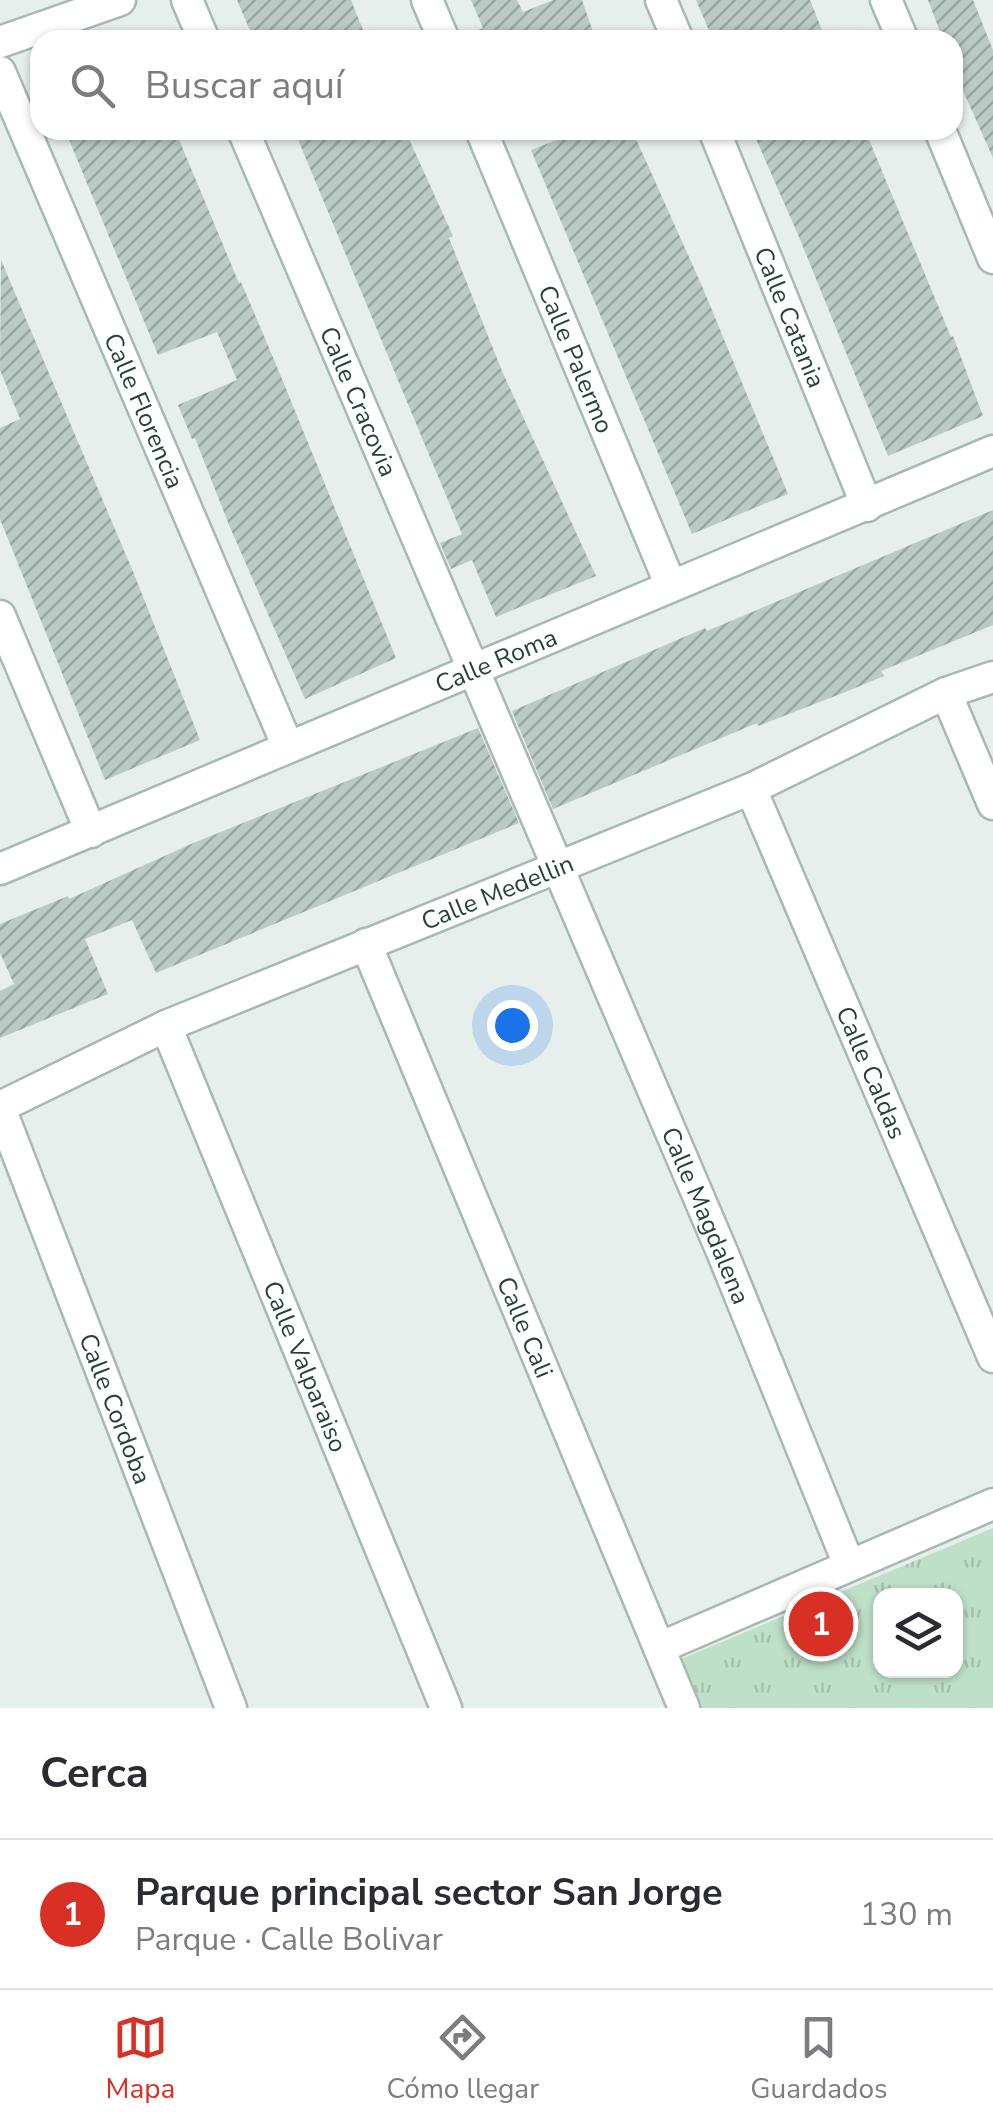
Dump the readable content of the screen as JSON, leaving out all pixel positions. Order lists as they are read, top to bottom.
{
  "streets": {
    "street": [
      "Calle Catania",
      "Calle Palermo",
      "Calle Cracovia",
      "Calle Florencia",
      "Calle Roma",
      "Calle Medellin",
      "Calle Caldas",
      "Calle Magdalena",
      "Calle Cali",
      "Calle Valparaiso",
      "Calle Cordoba"
    ]
  },
  "crossings": [
    ["Calle Catania", "Calle Roma"],
    ["Calle Palermo", "Calle Roma"],
    ["Calle Cracovia", "Calle Roma"],
    ["Calle Cracovia", "Calle Medellin"],
    ["Calle Cracovia", "Calle Magdalena"],
    ["Calle Florencia", "Calle Roma"],
    ["Calle Medellin", "Calle Caldas"],
    ["Calle Medellin", "Calle Magdalena"],
    ["Calle Medellin", "Calle Cali"],
    ["Calle Medellin", "Calle Valparaiso"],
    ["Calle Medellin", "Calle Cordoba"]
  ],
  "page": {
    "search": "Buscar aquí",
    "pins": "1",
    "heading": "Cerca",
    "list": [
      {
        "mark": "1",
        "name": "Parque principal sector San Jorge",
        "note": "Parque · Calle Bolivar",
        "value": "130 m"
      }
    ],
    "nav": ["Mapa", "Cómo llegar", "Guardados"]
  }
}
